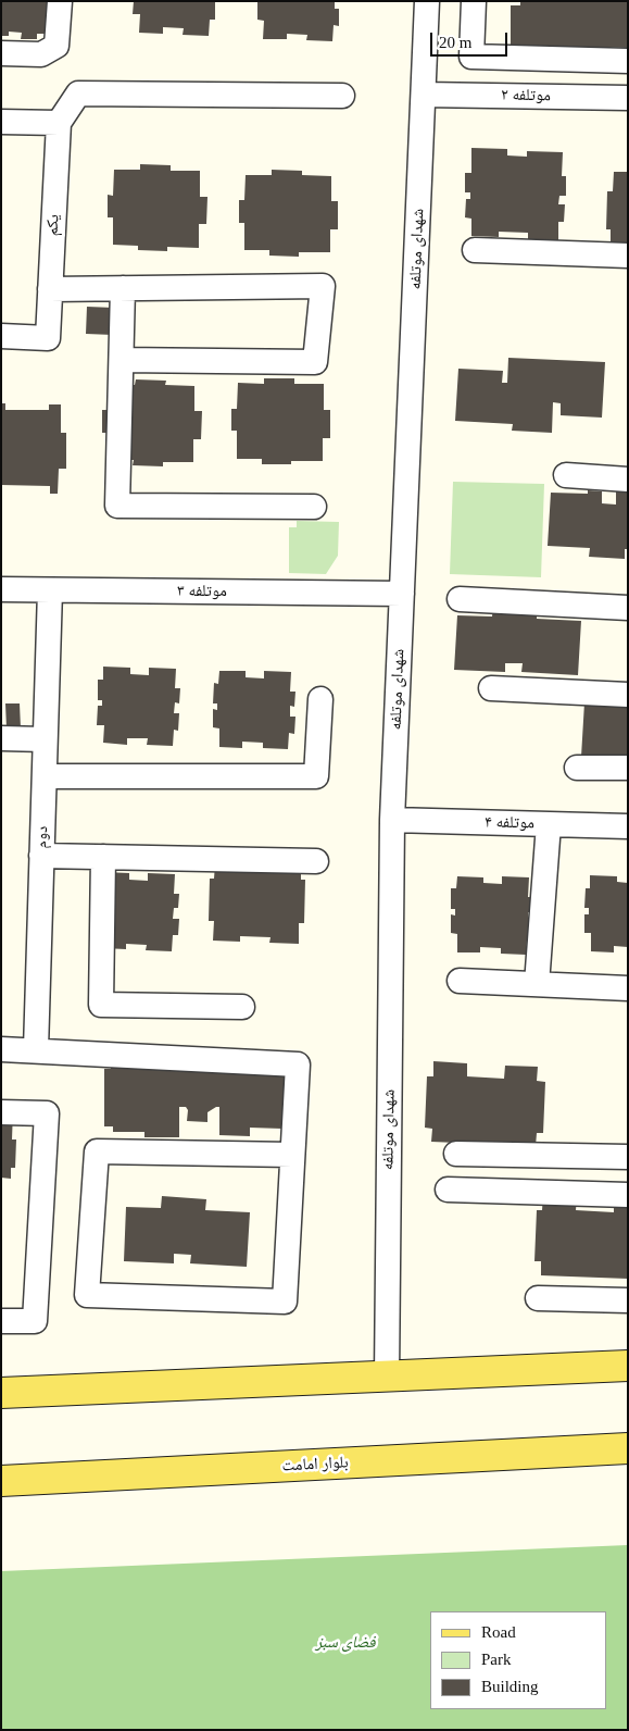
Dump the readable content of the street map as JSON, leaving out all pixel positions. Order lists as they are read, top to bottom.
{
  "streets": {
    "main road": ["بلوار امامت"],
    "street": [
      "موتلفه ۲",
      "یکم",
      "شهدای موتلفه",
      "موتلفه ۳",
      "موتلفه ۴",
      "دوم"
    ]
  },
  "crossings": [
    ["موتلفه ۲", "شهدای موتلفه"],
    ["شهدای موتلفه", "موتلفه ۳"],
    ["شهدای موتلفه", "موتلفه ۴"],
    ["موتلفه ۳", "دوم"]
  ],
  "parks": ["فضای سبز"],
  "legend": ["Road", "Park", "Building"],
  "scale_bar": "20 m"
}
